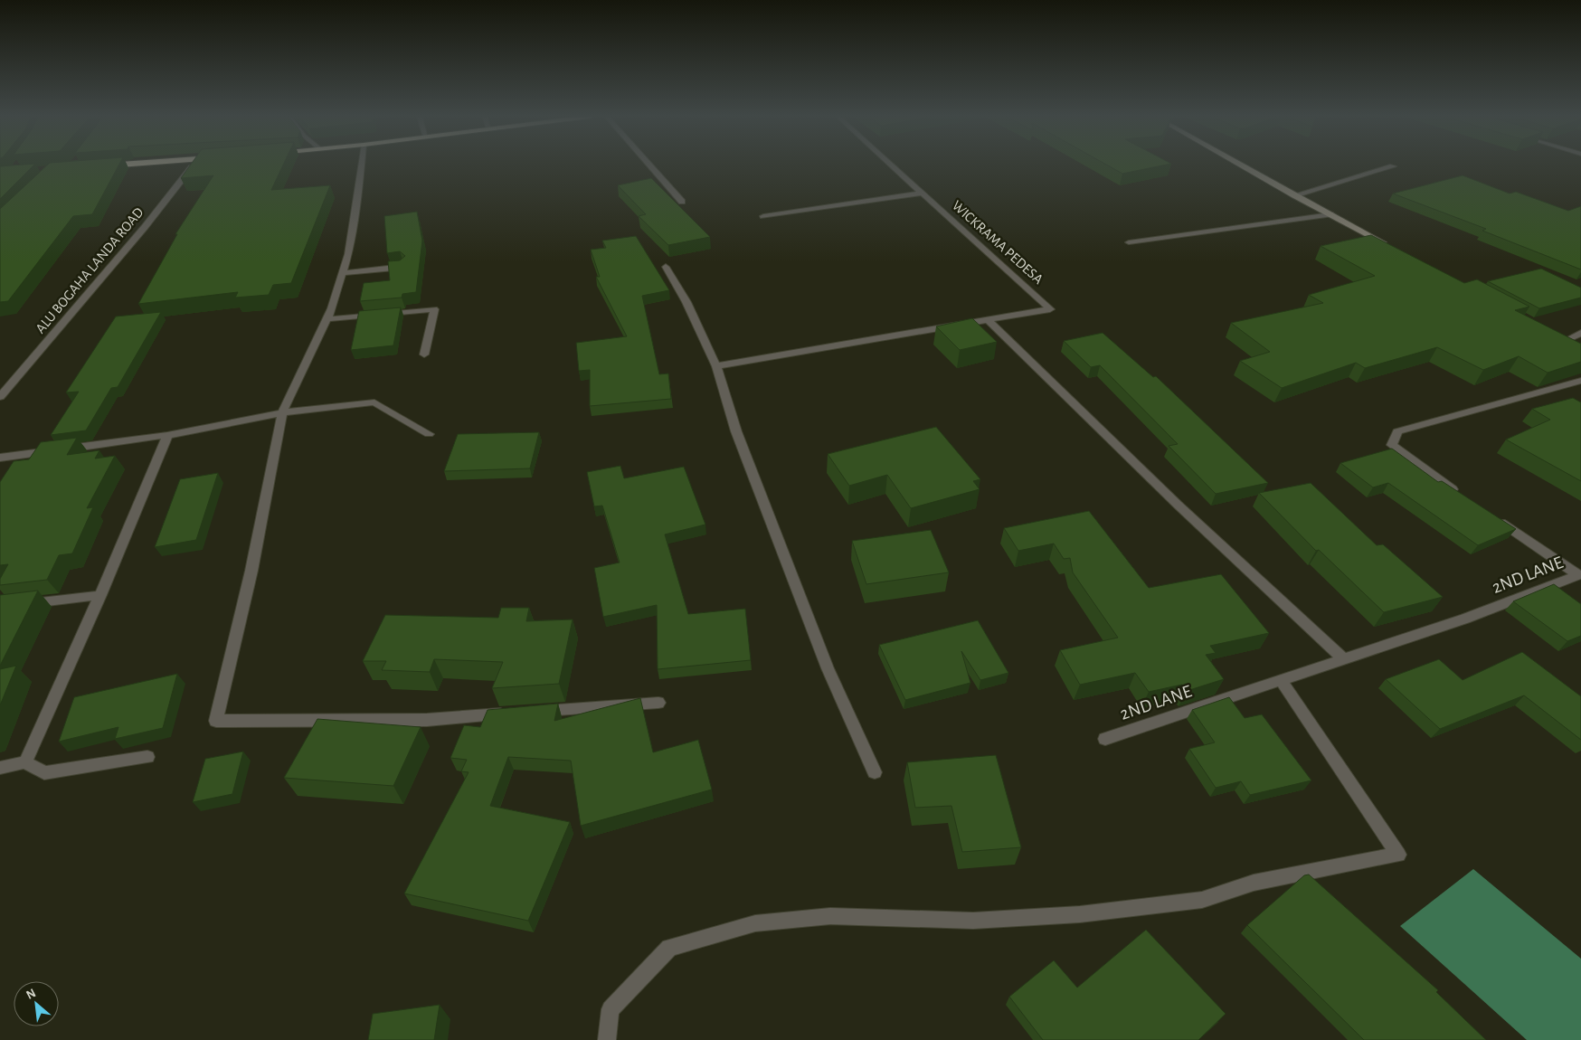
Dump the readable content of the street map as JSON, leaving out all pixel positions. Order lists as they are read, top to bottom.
{
  "streets": {
    "street": ["WICKRAMA PEDESA", "ALU BOGAHA LANDA ROAD", "2ND LANE"]
  },
  "north": "top left"
}
